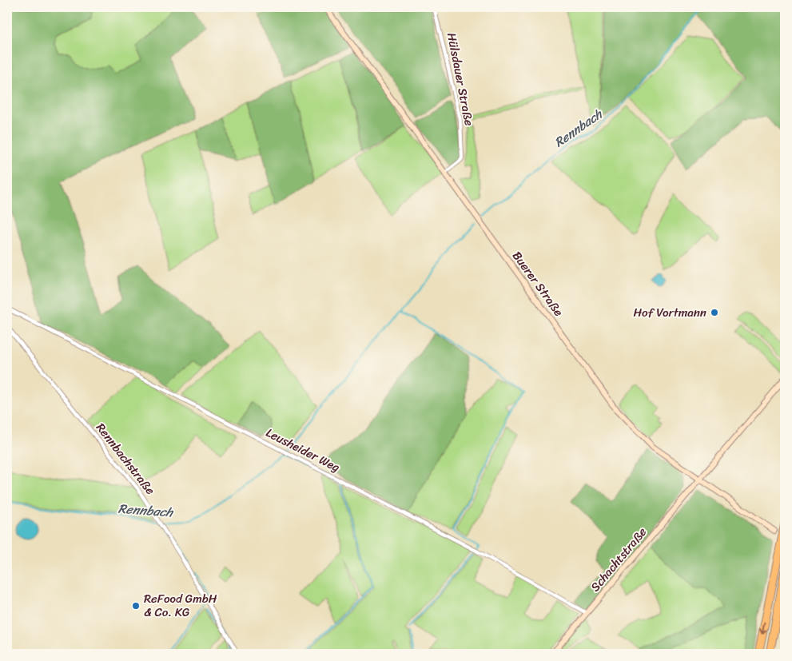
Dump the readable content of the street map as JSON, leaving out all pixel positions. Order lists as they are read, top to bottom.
{
  "streets": {
    "main road": ["Buerer Straße", "Schachtstraße"],
    "street": ["Hülsdauer Straße", "Leusheider Weg", "Rennbachstraße"]
  },
  "crossings": [
    ["Hülsdauer Straße", "Buerer Straße"],
    ["Buerer Straße", "Schachtstraße"],
    ["Leusheider Weg", "Schachtstraße"]
  ],
  "water": ["Rennbach"],
  "places": ["Hof Vortmann", "ReFood GmbH & Co. KG"]
}
